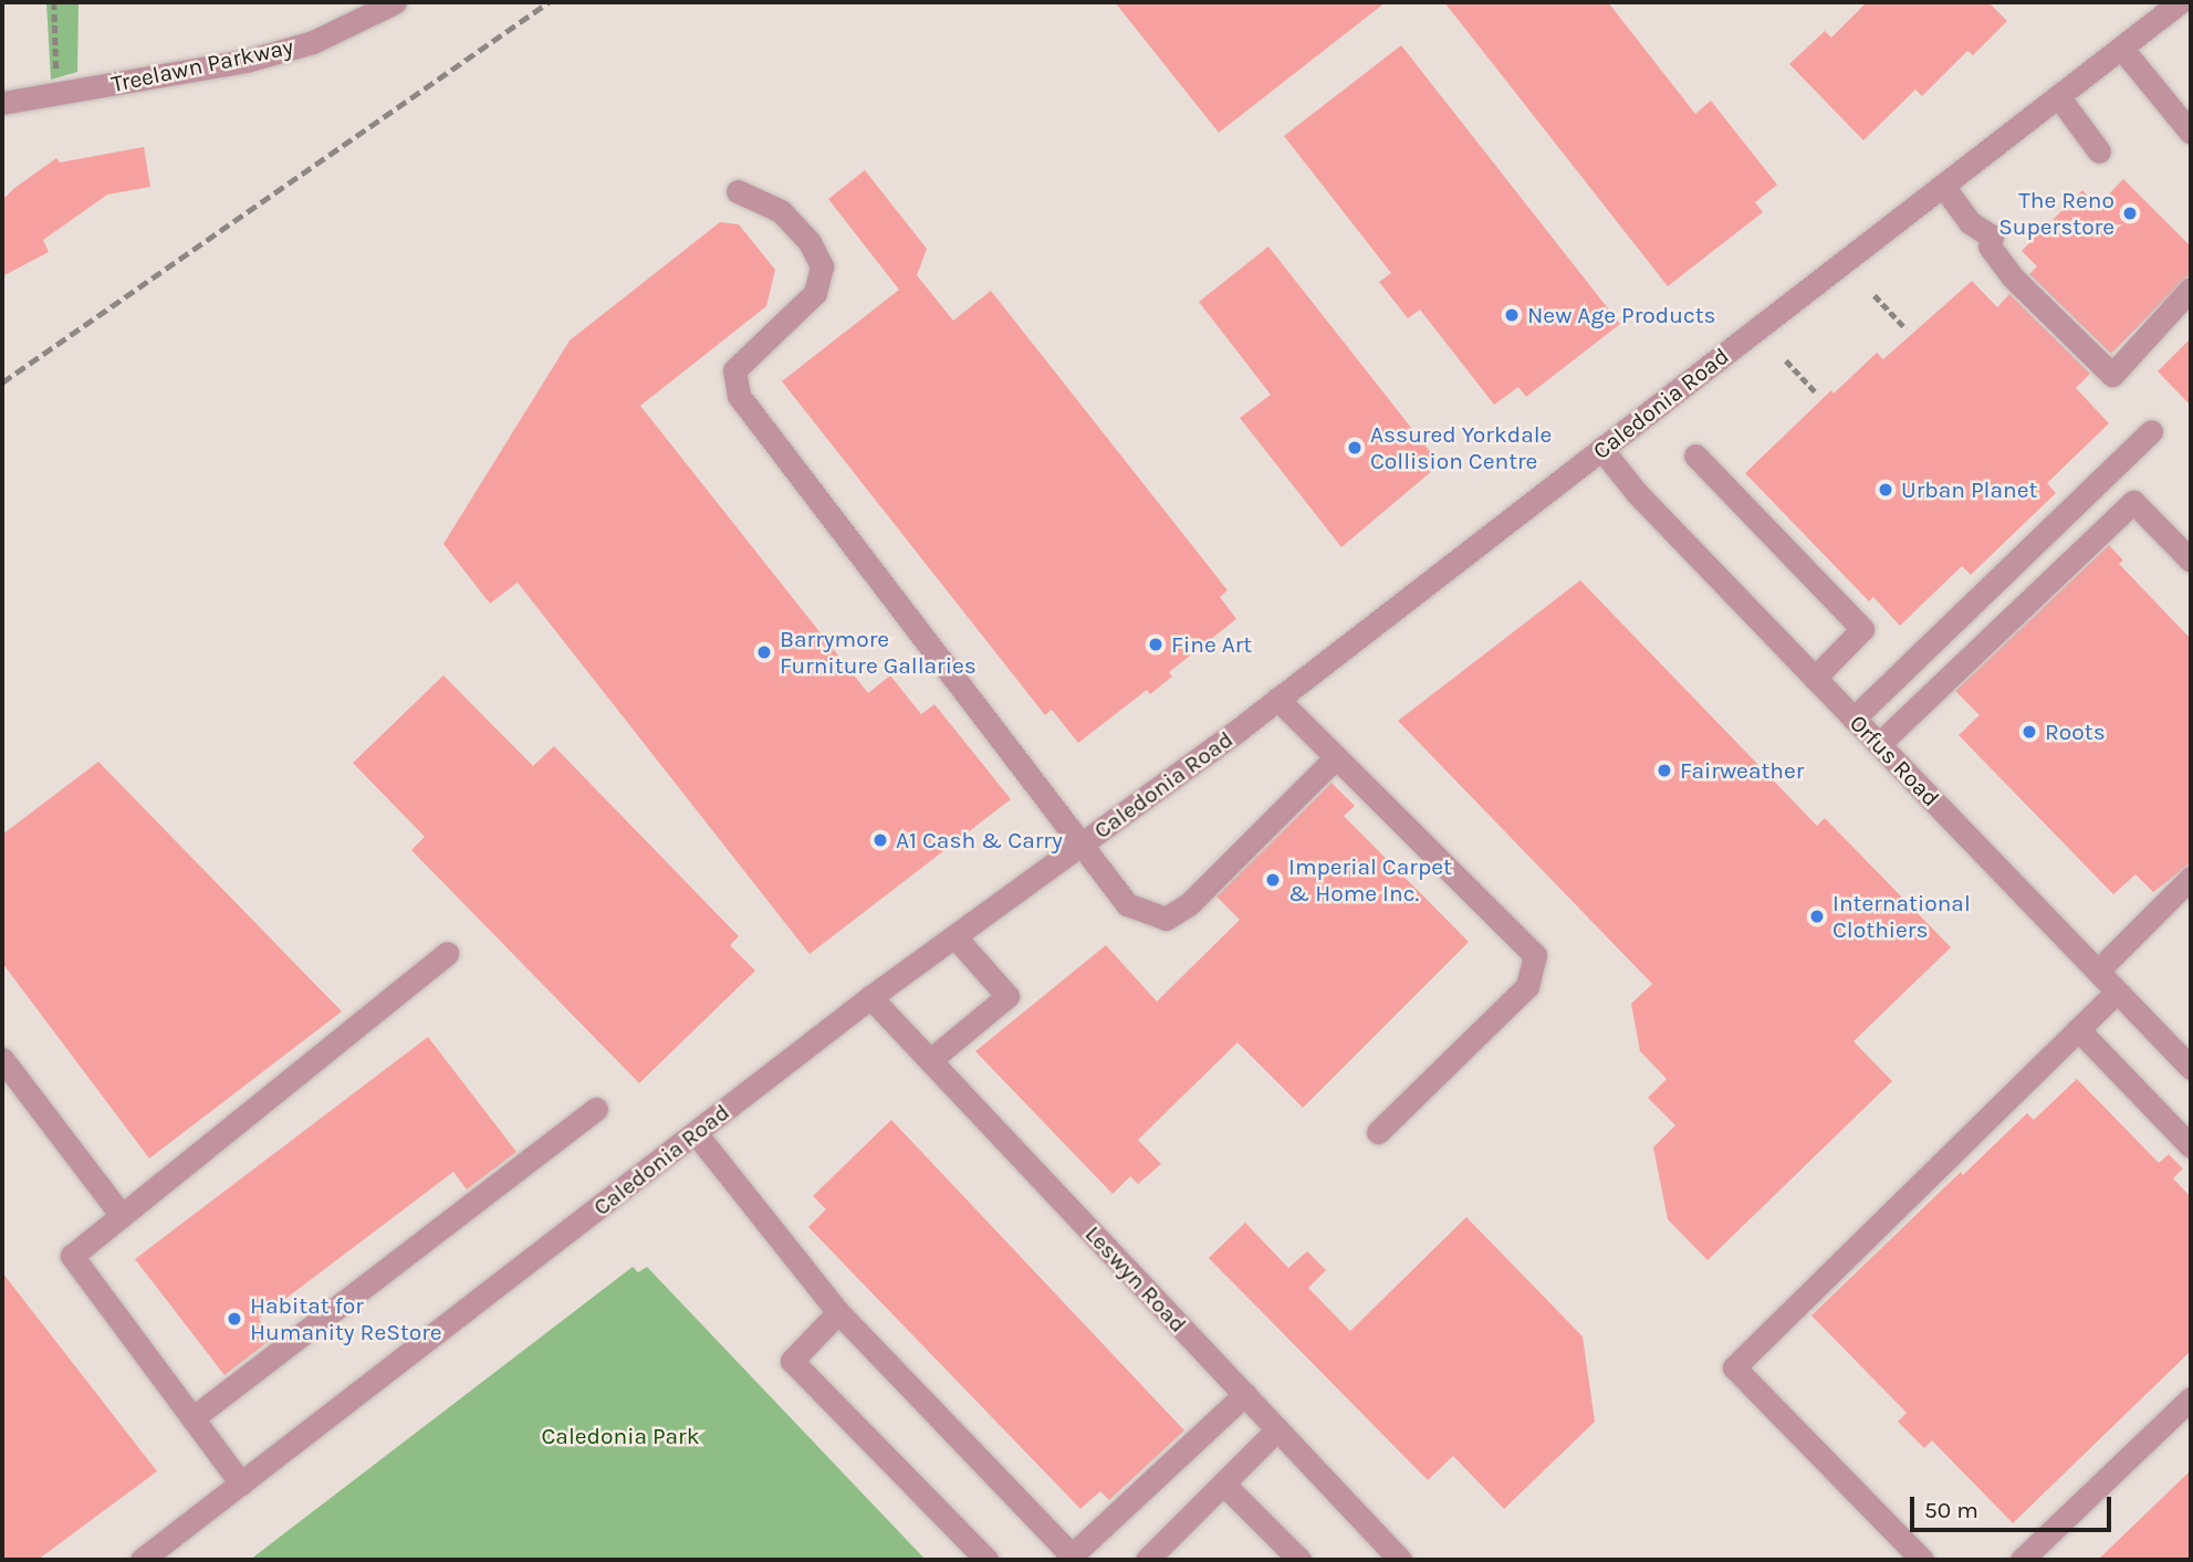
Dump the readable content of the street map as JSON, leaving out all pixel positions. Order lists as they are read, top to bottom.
{
  "streets": {
    "street": [
      "Treelawn Parkway",
      "Caledonia Road",
      "Orfus Road",
      "Leswyn Road"
    ]
  },
  "crossings": [
    ["Caledonia Road", "Orfus Road"],
    ["Caledonia Road", "Leswyn Road"]
  ],
  "parks": ["Caledonia Park"],
  "places": [
    "The Reno Superstore",
    "New Age Products",
    "Assured Yorkdale Collision Centre",
    "Urban Planet",
    "Fine Art",
    "Barrymore Furniture Gallaries",
    "Roots",
    "Fairweather",
    "A1 Cash & Carry",
    "Imperial Carpet & Home Inc.",
    "International Clothiers",
    "Habitat for Humanity ReStore"
  ],
  "scale_bar": "50 m"
}
